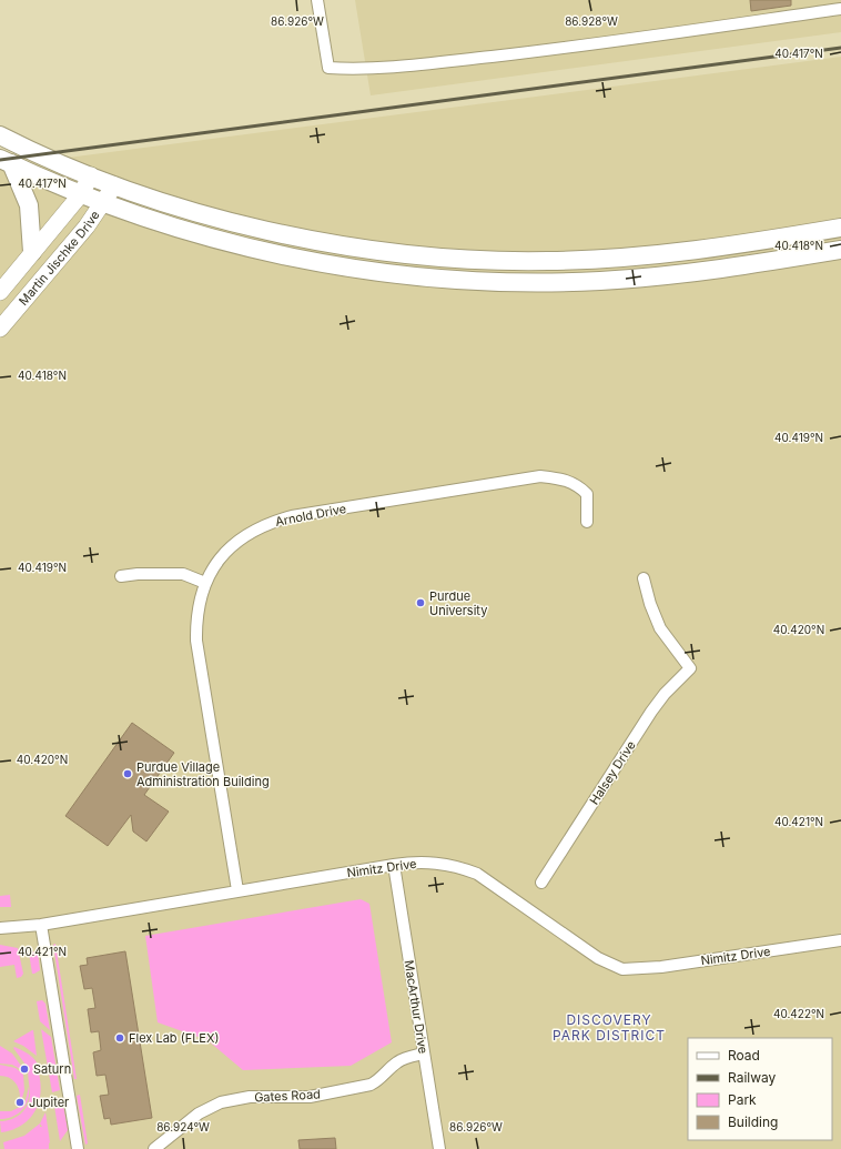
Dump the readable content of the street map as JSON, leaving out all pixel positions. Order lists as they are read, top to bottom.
{
  "streets": {
    "main road": ["Martin Jischke Drive"],
    "street": [
      "Arnold Drive",
      "Halsey Drive",
      "Nimitz Drive",
      "MacArthur Drive",
      "Gates Road"
    ]
  },
  "crossings": [
    ["Arnold Drive", "Nimitz Drive"],
    ["Nimitz Drive", "MacArthur Drive"],
    ["MacArthur Drive", "Gates Road"]
  ],
  "districts": ["DISCOVERY PARK DISTRICT"],
  "places": [
    "Purdue University",
    "Purdue Village Administration Building",
    "Flex Lab (FLEX)",
    "Saturn",
    "Jupiter"
  ],
  "legend": [
    "Road",
    "Railway",
    "Park",
    "Building"
  ],
  "coordinates": [
    "86.926°W",
    "86.928°W",
    "40.417°N",
    "40.418°N",
    "40.419°N",
    "40.420°N",
    "40.421°N",
    "40.422°N",
    "86.924°W"
  ]
}
